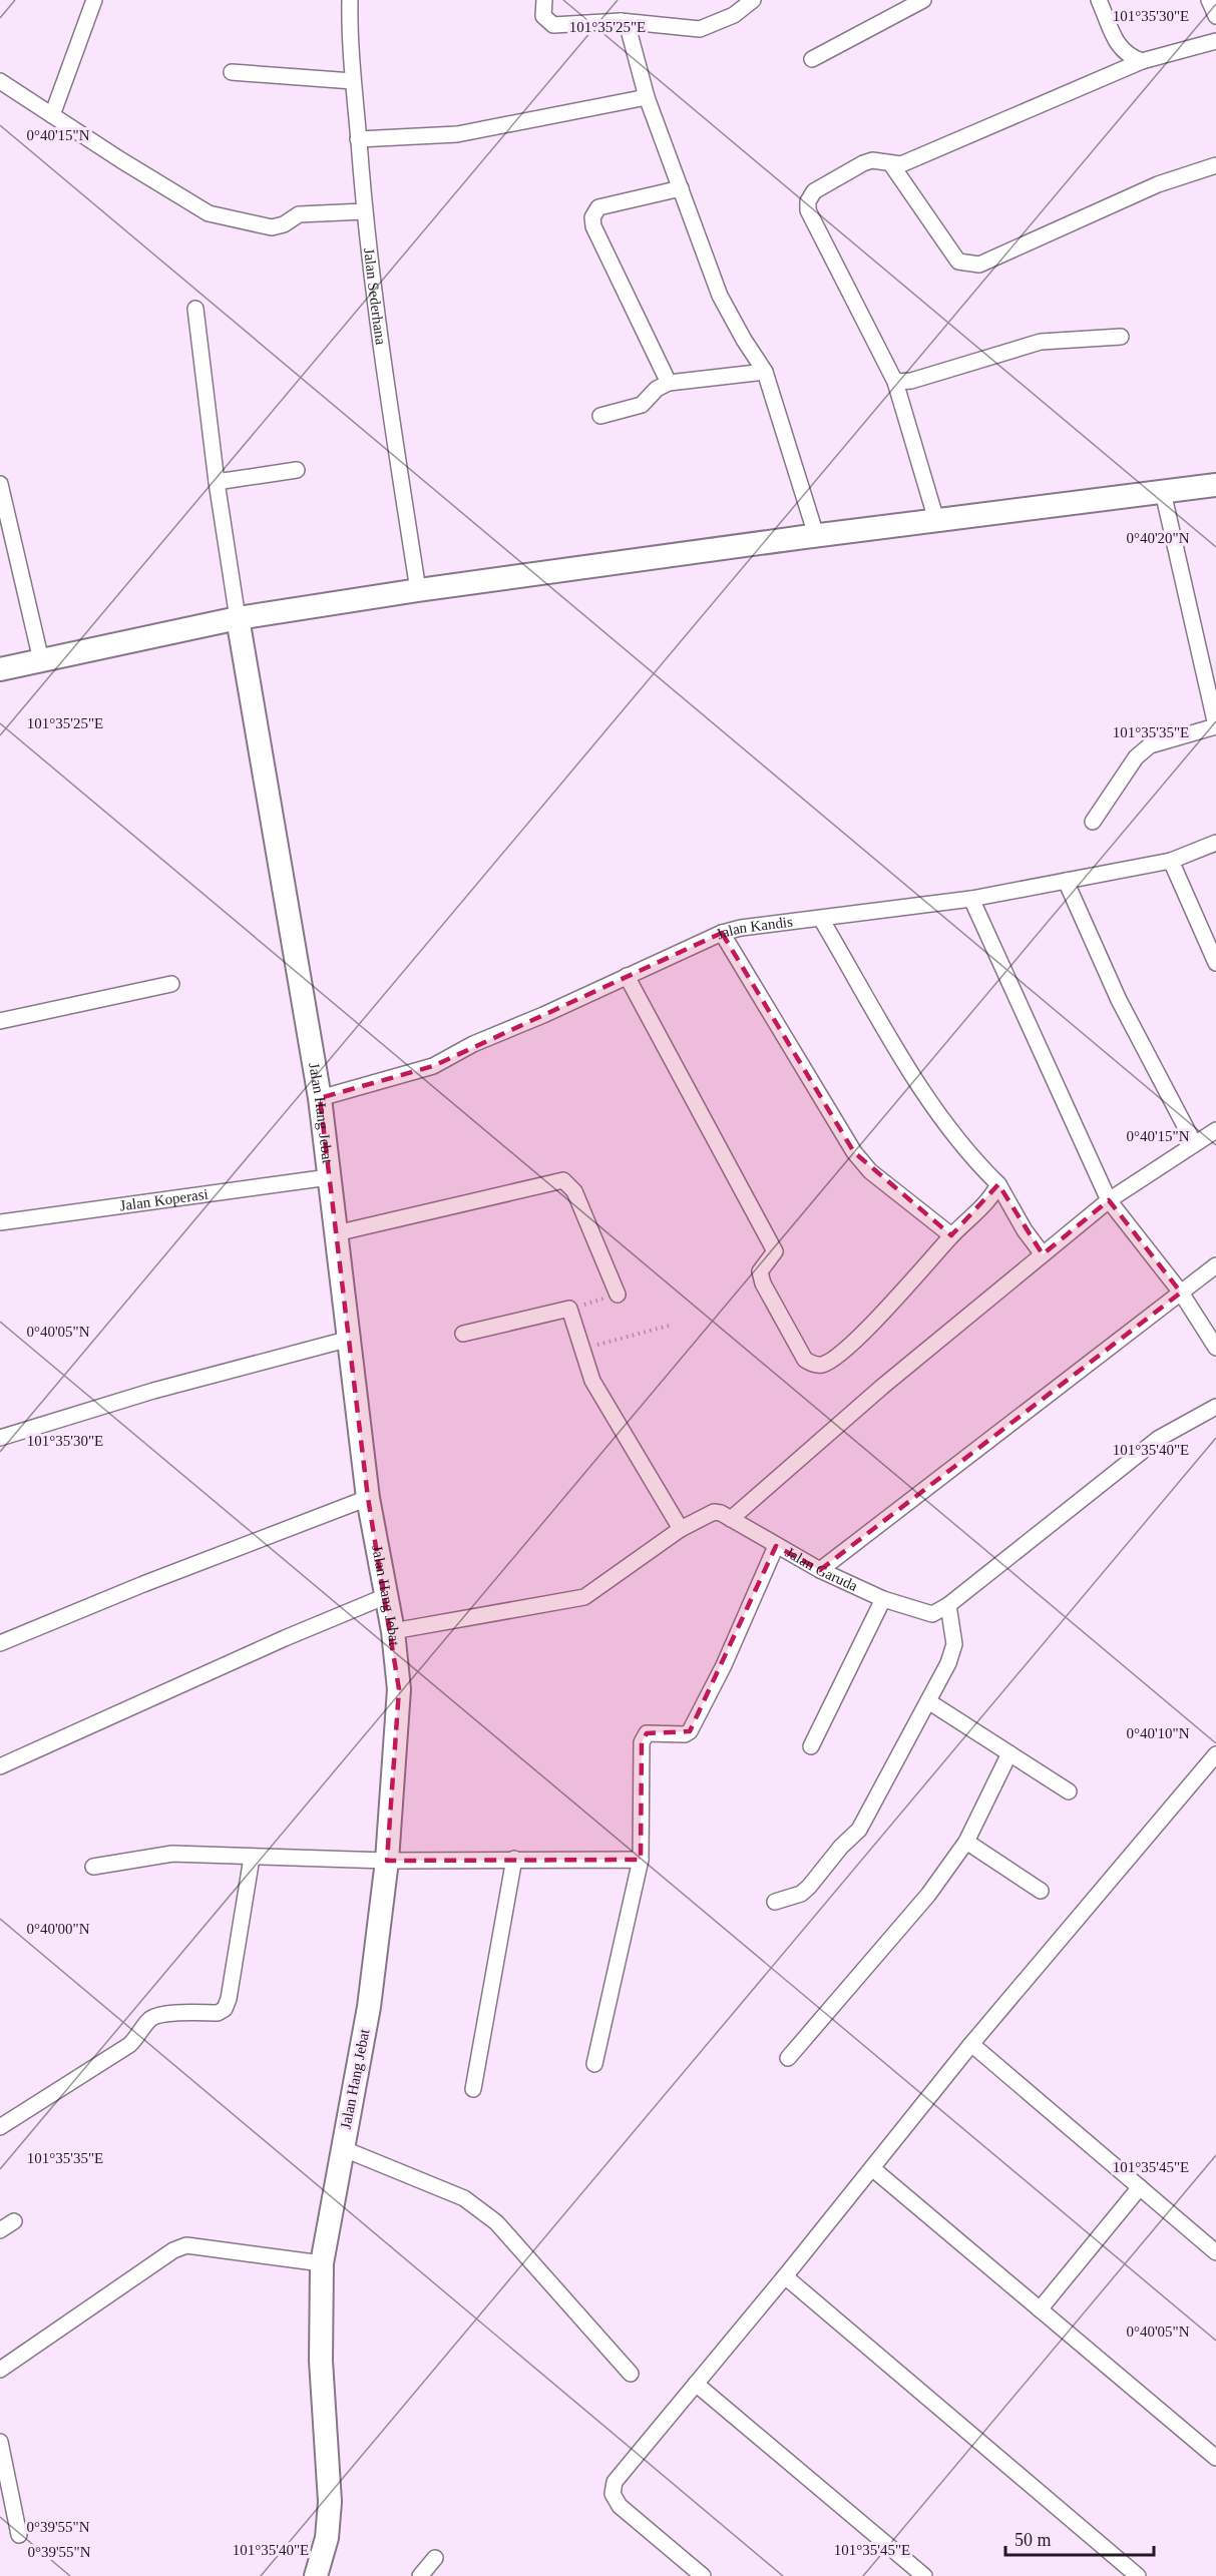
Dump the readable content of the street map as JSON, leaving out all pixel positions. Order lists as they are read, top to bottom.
{
  "streets": {
    "street": [
      "Jalan Sederhana",
      "Jalan Kandis",
      "Jalan Hang Jebat",
      "Jalan Koperasi",
      "Jalan Garuda"
    ]
  },
  "crossings": [
    ["Jalan Kandis", "Jalan Hang Jebat"],
    ["Jalan Hang Jebat", "Jalan Koperasi"],
    ["Jalan Hang Jebat", "Jalan Garuda"]
  ],
  "scale_bar": "50 m",
  "coordinates": [
    "101°35'30\"E",
    "101°35'25\"E",
    "0°40'15\"N",
    "0°40'20\"N",
    "101°35'35\"E",
    "0°40'05\"N",
    "101°35'40\"E",
    "0°40'10\"N",
    "0°40'00\"N",
    "101°35'45\"E",
    "0°39'55\"N"
  ]
}
